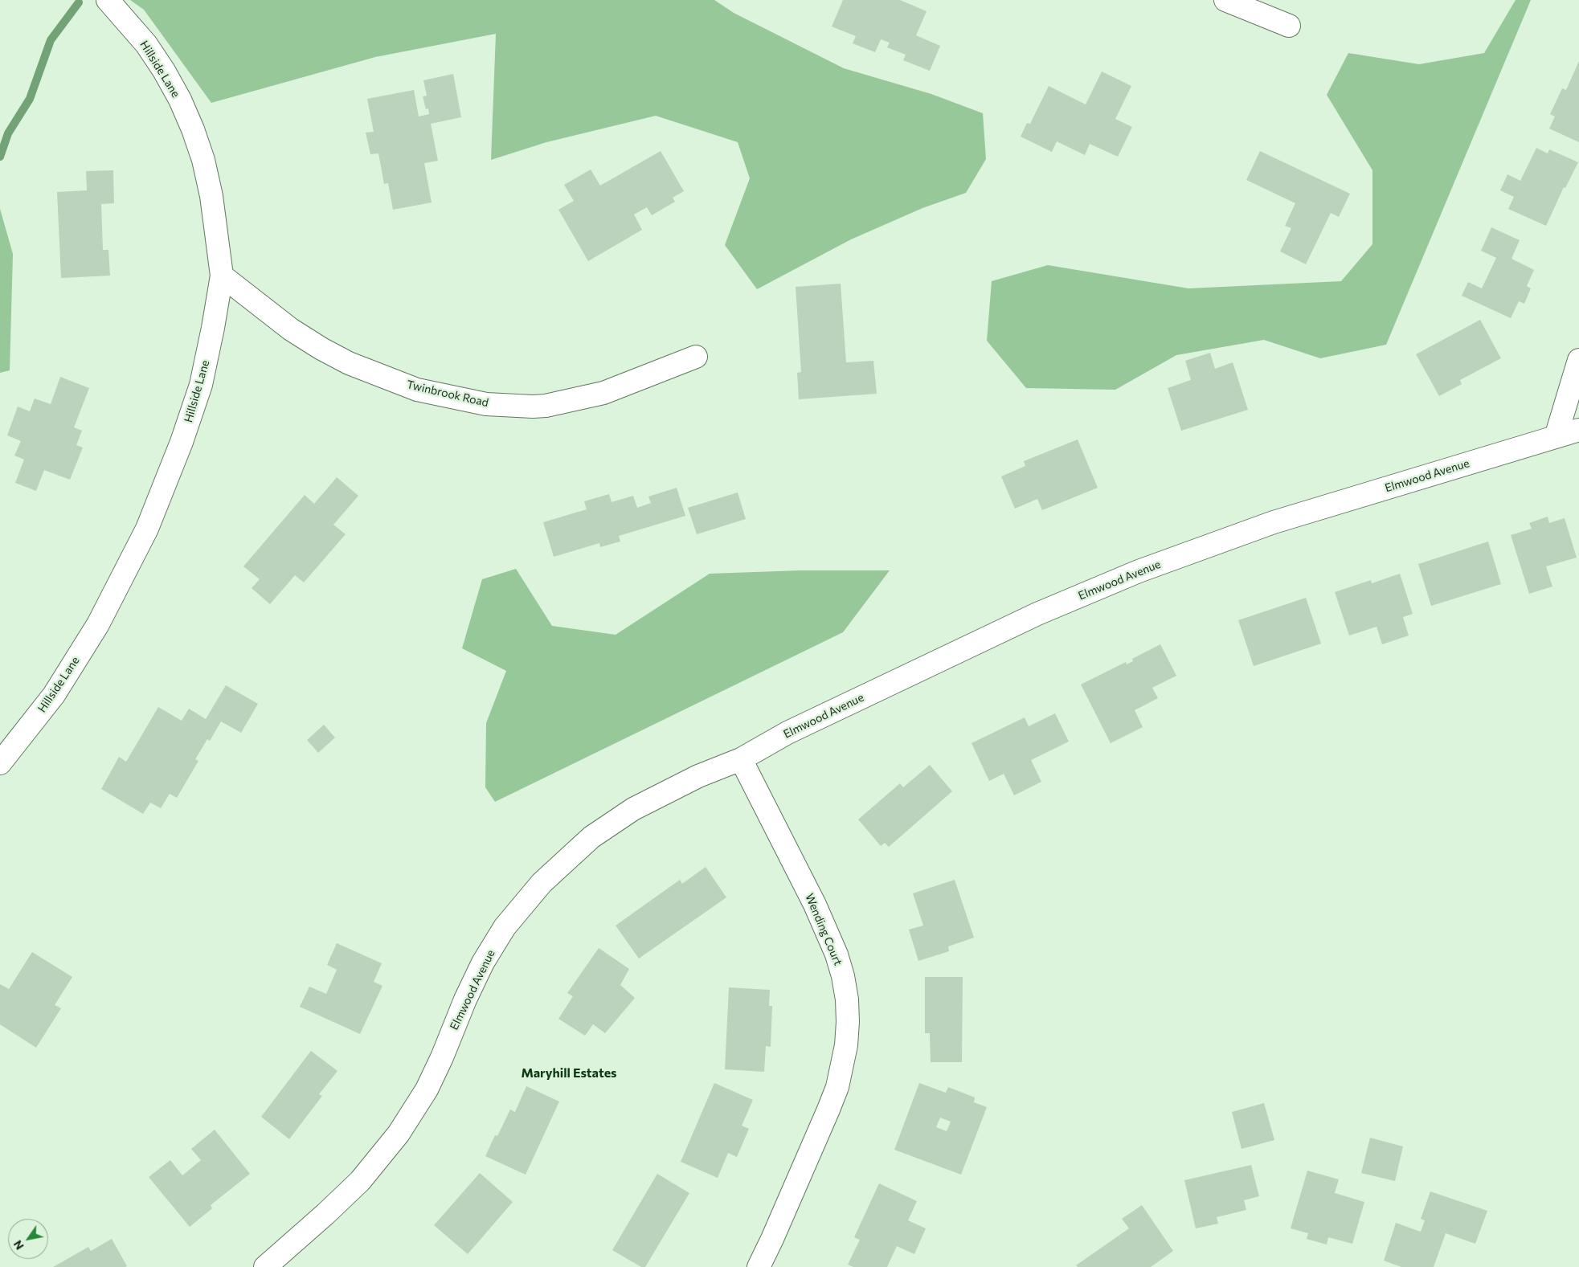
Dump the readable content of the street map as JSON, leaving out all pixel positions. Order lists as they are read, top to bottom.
{
  "streets": {
    "street": [
      "Hillside Lane",
      "Twinbrook Road",
      "Elmwood Avenue",
      "Wending Court"
    ]
  },
  "crossings": [
    ["Hillside Lane", "Twinbrook Road"],
    ["Elmwood Avenue", "Wending Court"]
  ],
  "districts": ["Maryhill Estates"],
  "north": "bottom left"
}
